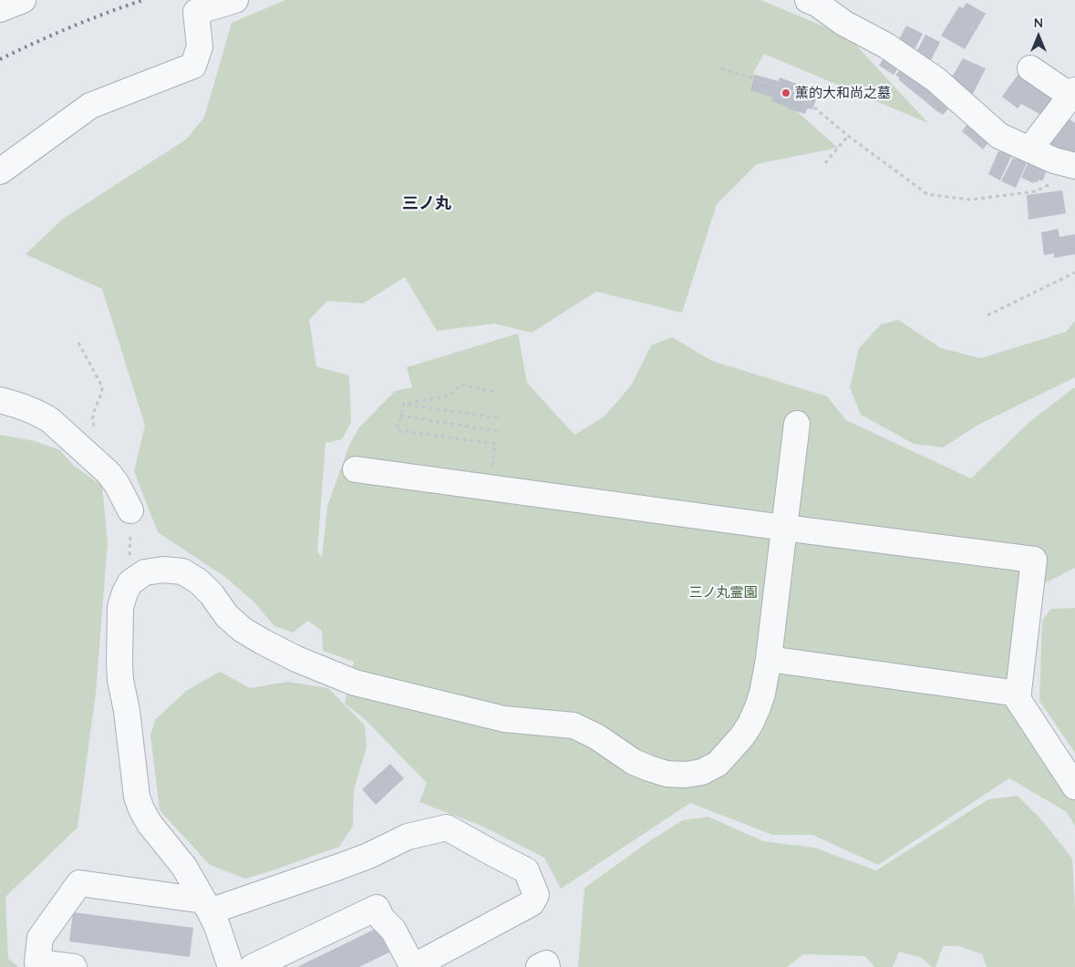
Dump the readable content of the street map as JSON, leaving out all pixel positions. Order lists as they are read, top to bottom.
{
  "districts": ["三ノ丸"],
  "parks": ["三ノ丸霊園"],
  "places": ["薫的大和尚之墓"],
  "north": "top"
}
